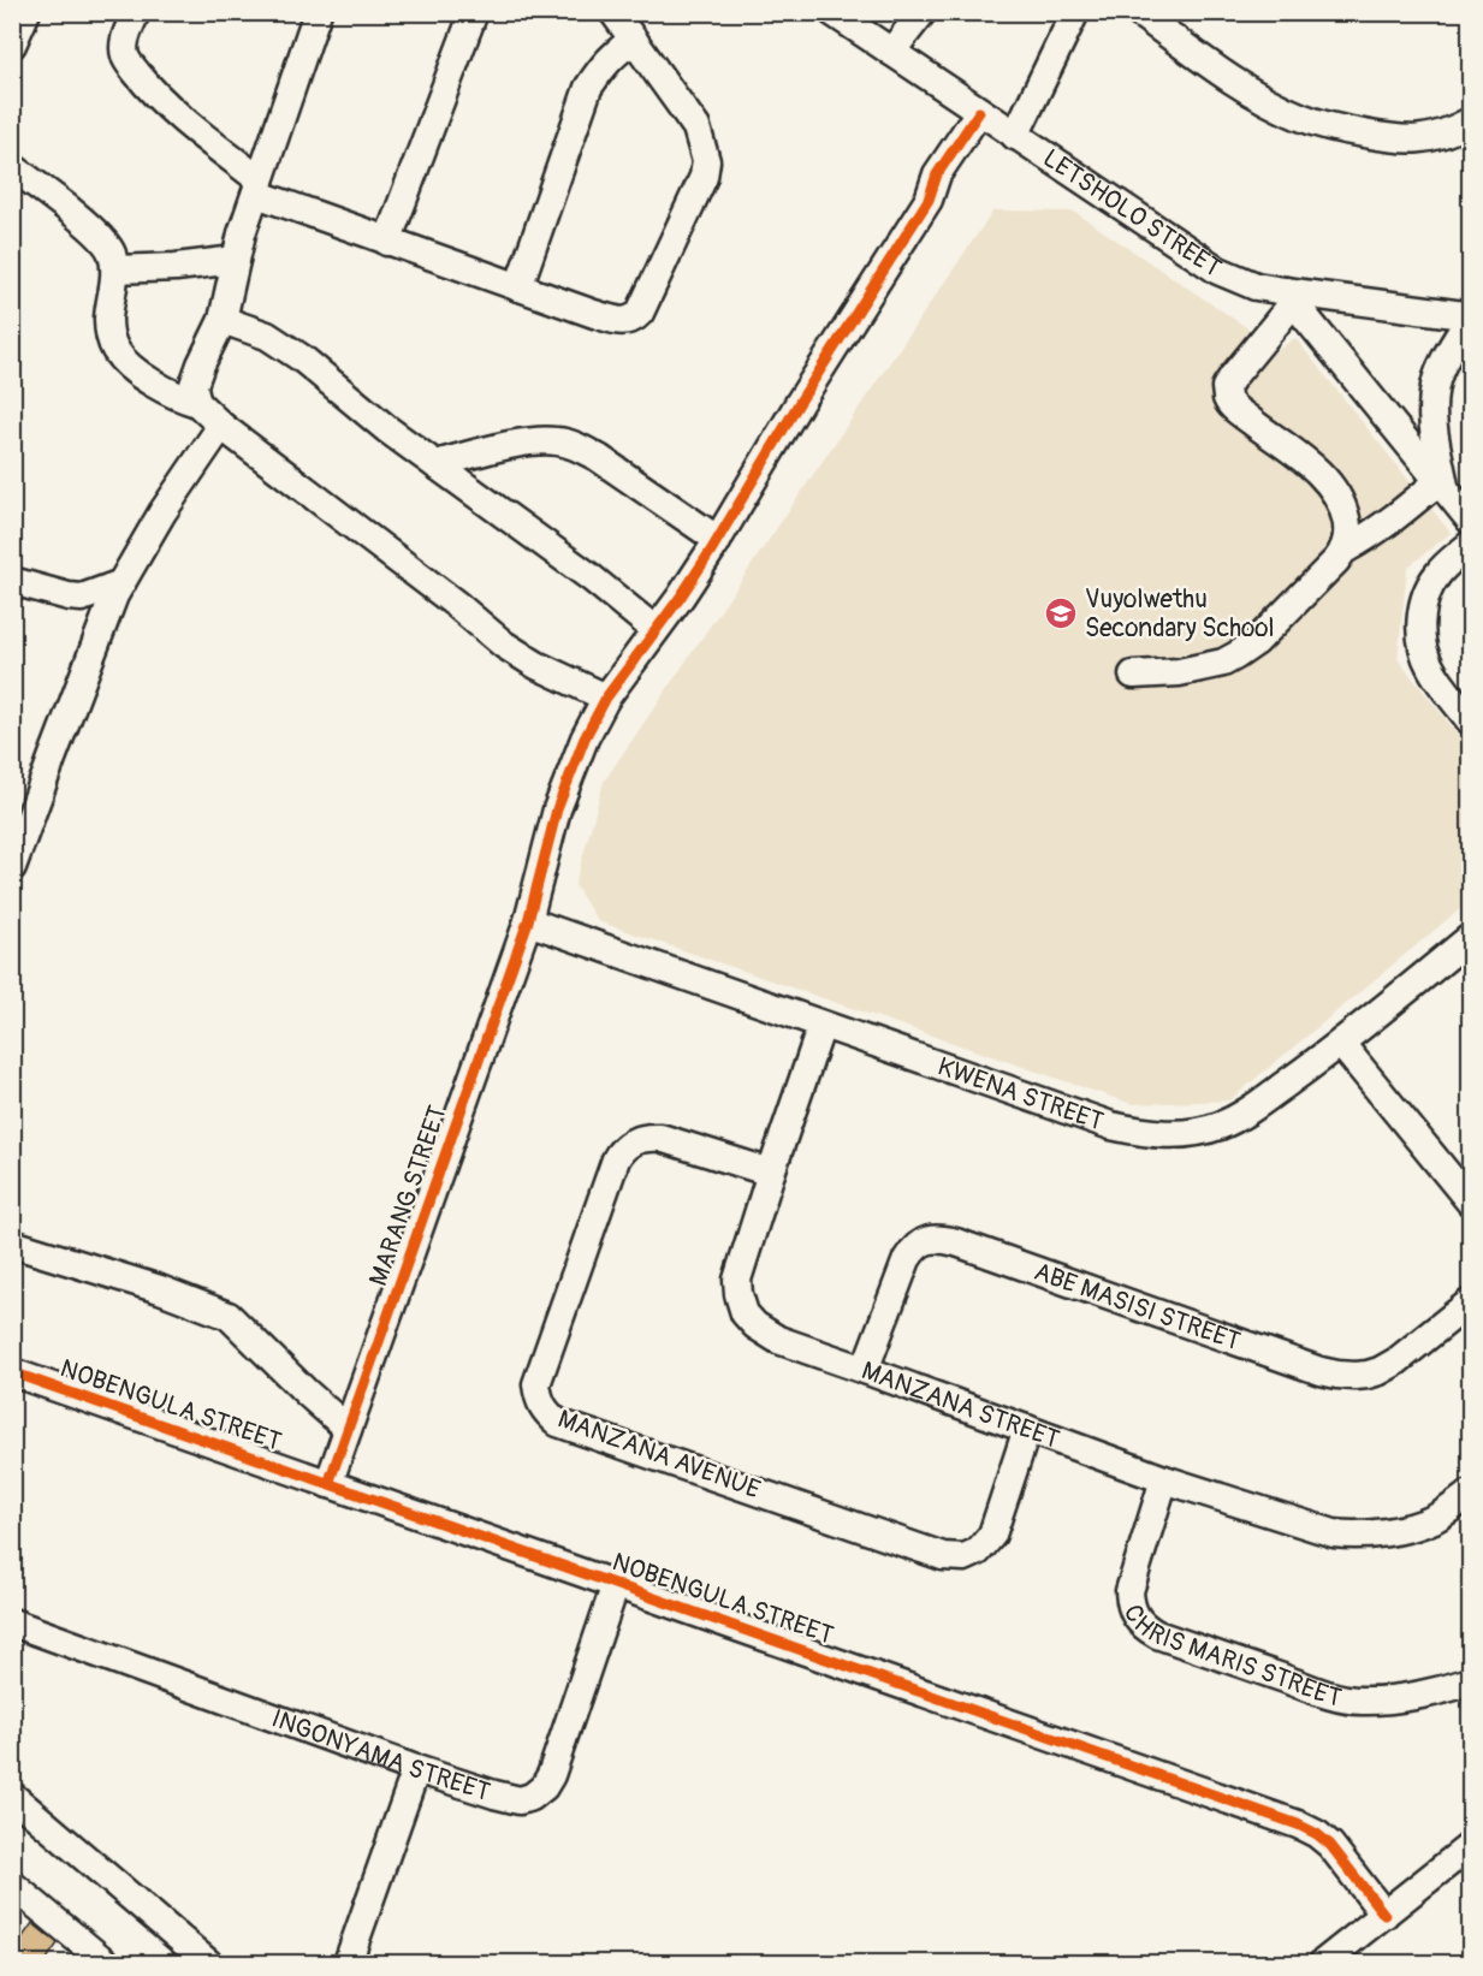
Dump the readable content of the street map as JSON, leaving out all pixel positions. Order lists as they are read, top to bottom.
{
  "streets": {
    "street": [
      "LETSHOLO STREET",
      "KWENA STREET",
      "MARANG STREET",
      "ABE MASISI STREET",
      "NOBENGULA STREET",
      "MANZANA STREET",
      "MANZANA AVENUE",
      "CHRIS MARIS STREET",
      "INGONYAMA STREET"
    ]
  },
  "crossings": [
    ["LETSHOLO STREET", "MARANG STREET"],
    ["KWENA STREET", "MARANG STREET"],
    ["KWENA STREET", "MANZANA STREET"],
    ["MARANG STREET", "NOBENGULA STREET"],
    ["ABE MASISI STREET", "MANZANA STREET"],
    ["NOBENGULA STREET", "INGONYAMA STREET"],
    ["MANZANA STREET", "MANZANA AVENUE"],
    ["MANZANA STREET", "CHRIS MARIS STREET"]
  ],
  "places": {
    "school or university": ["Vuyolwethu Secondary School"]
  }
}
